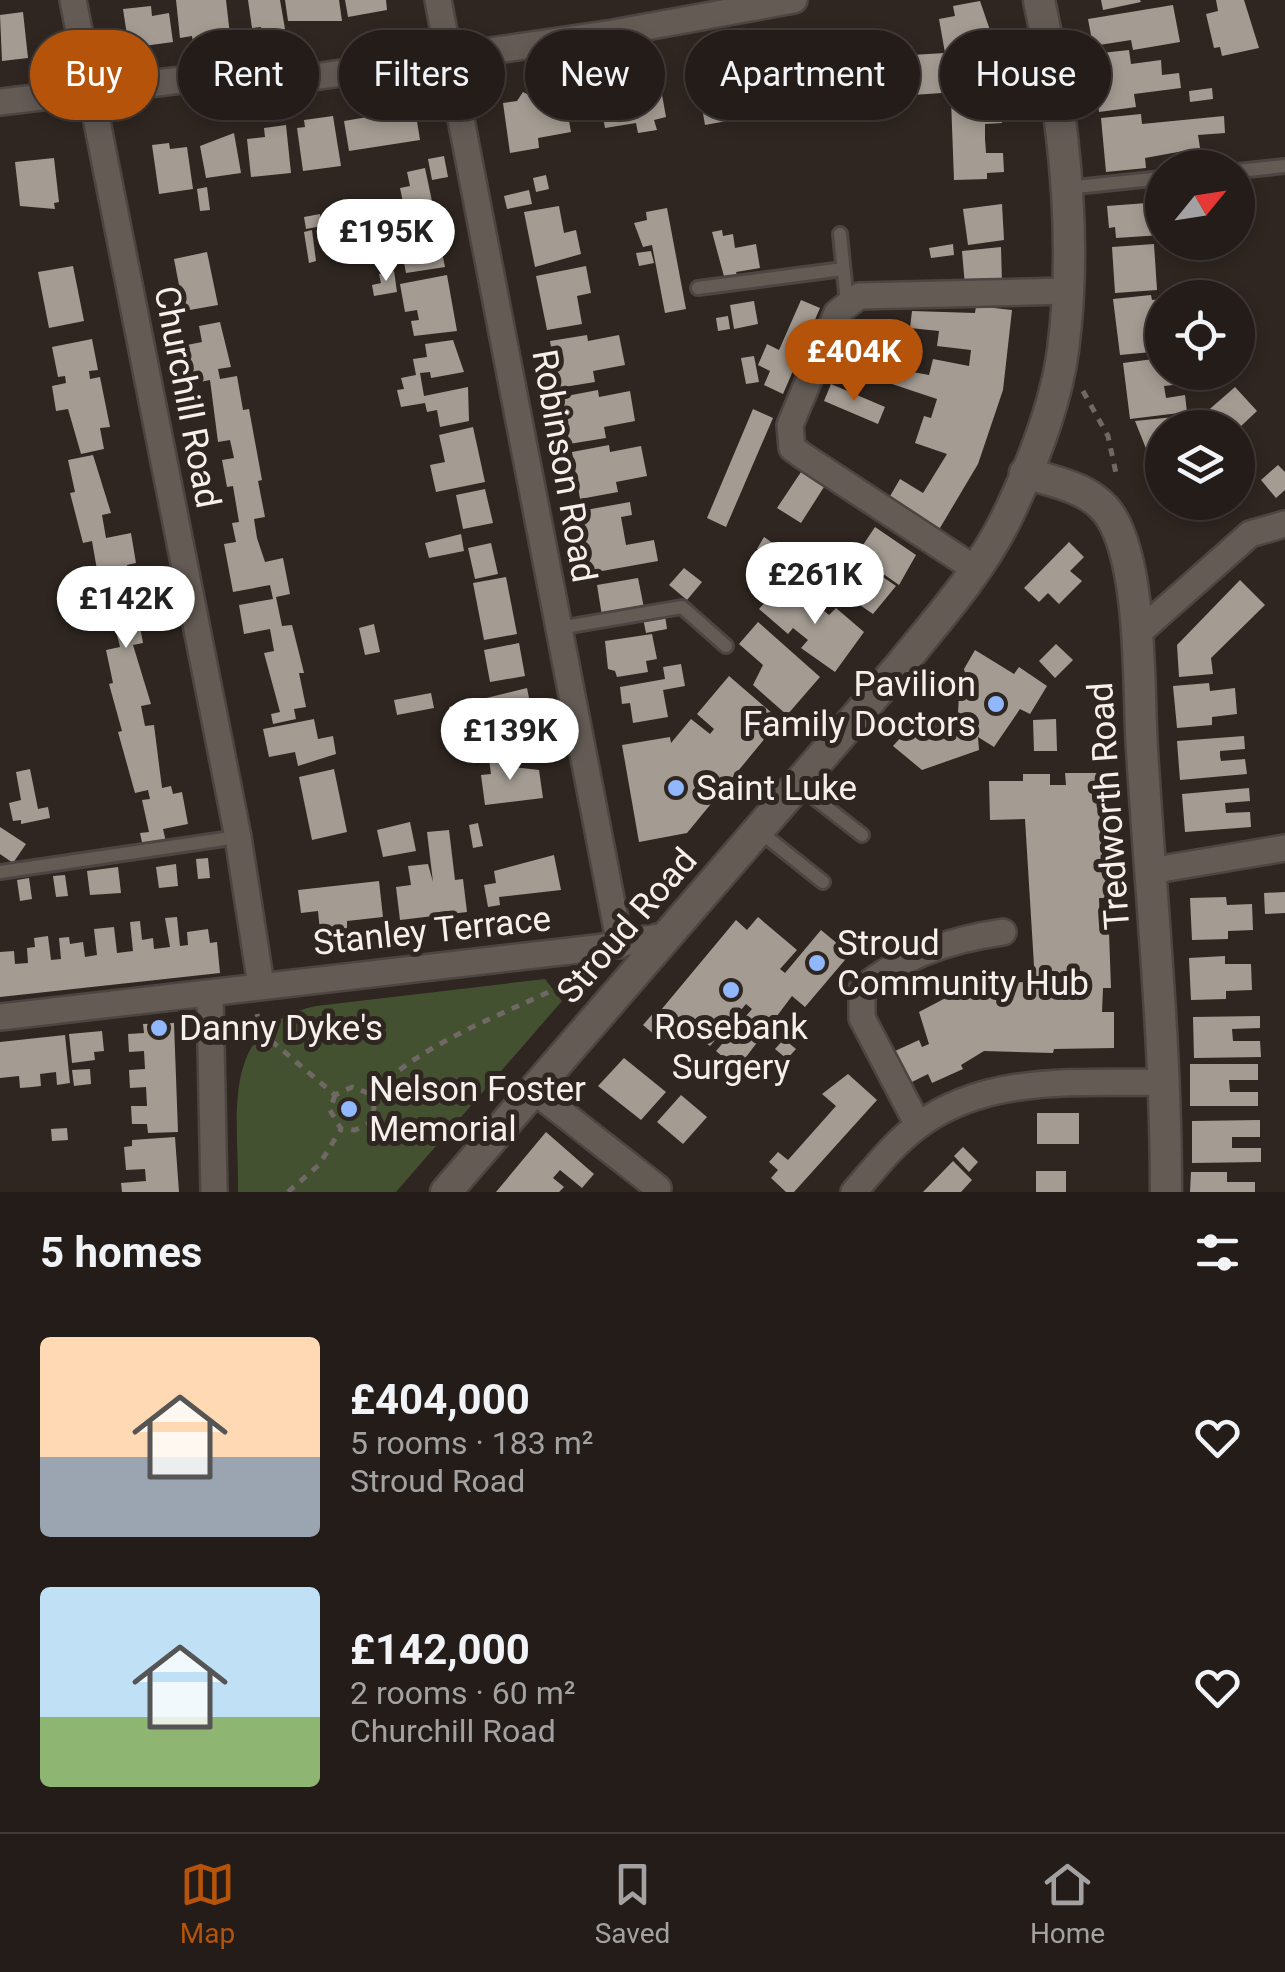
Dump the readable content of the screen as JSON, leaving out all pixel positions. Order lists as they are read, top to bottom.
{
  "streets": {
    "main road": ["Tredworth Road", "Stroud Road"],
    "street": ["Churchill Road", "Robinson Road", "Stanley Terrace"]
  },
  "crossings": [
    ["Churchill Road", "Stanley Terrace"],
    ["Robinson Road", "Stanley Terrace"],
    ["Tredworth Road", "Stroud Road"],
    ["Stroud Road", "Stanley Terrace"]
  ],
  "places": [
    "Pavilion Family Doctors",
    "Saint Luke",
    "Stroud Community Hub",
    "Rosebank Surgery",
    "Danny Dyke's",
    "Nelson Foster Memorial"
  ],
  "north": "top right",
  "page": {
    "chip": [
      "Buy",
      "Rent",
      "Filters",
      "New",
      "Apartment",
      "House"
    ],
    "price": [
      "£195K",
      "£404K",
      "£261K",
      "£142K",
      "£139K"
    ],
    "heading": "5 homes",
    "list": [
      {
        "name": "£404,000",
        "note": "5 rooms · 183 m² · Stroud Road"
      },
      {
        "name": "£142,000",
        "note": "2 rooms · 60 m² · Churchill Road"
      }
    ],
    "tabs": ["Map", "Saved", "Home"]
  }
}
